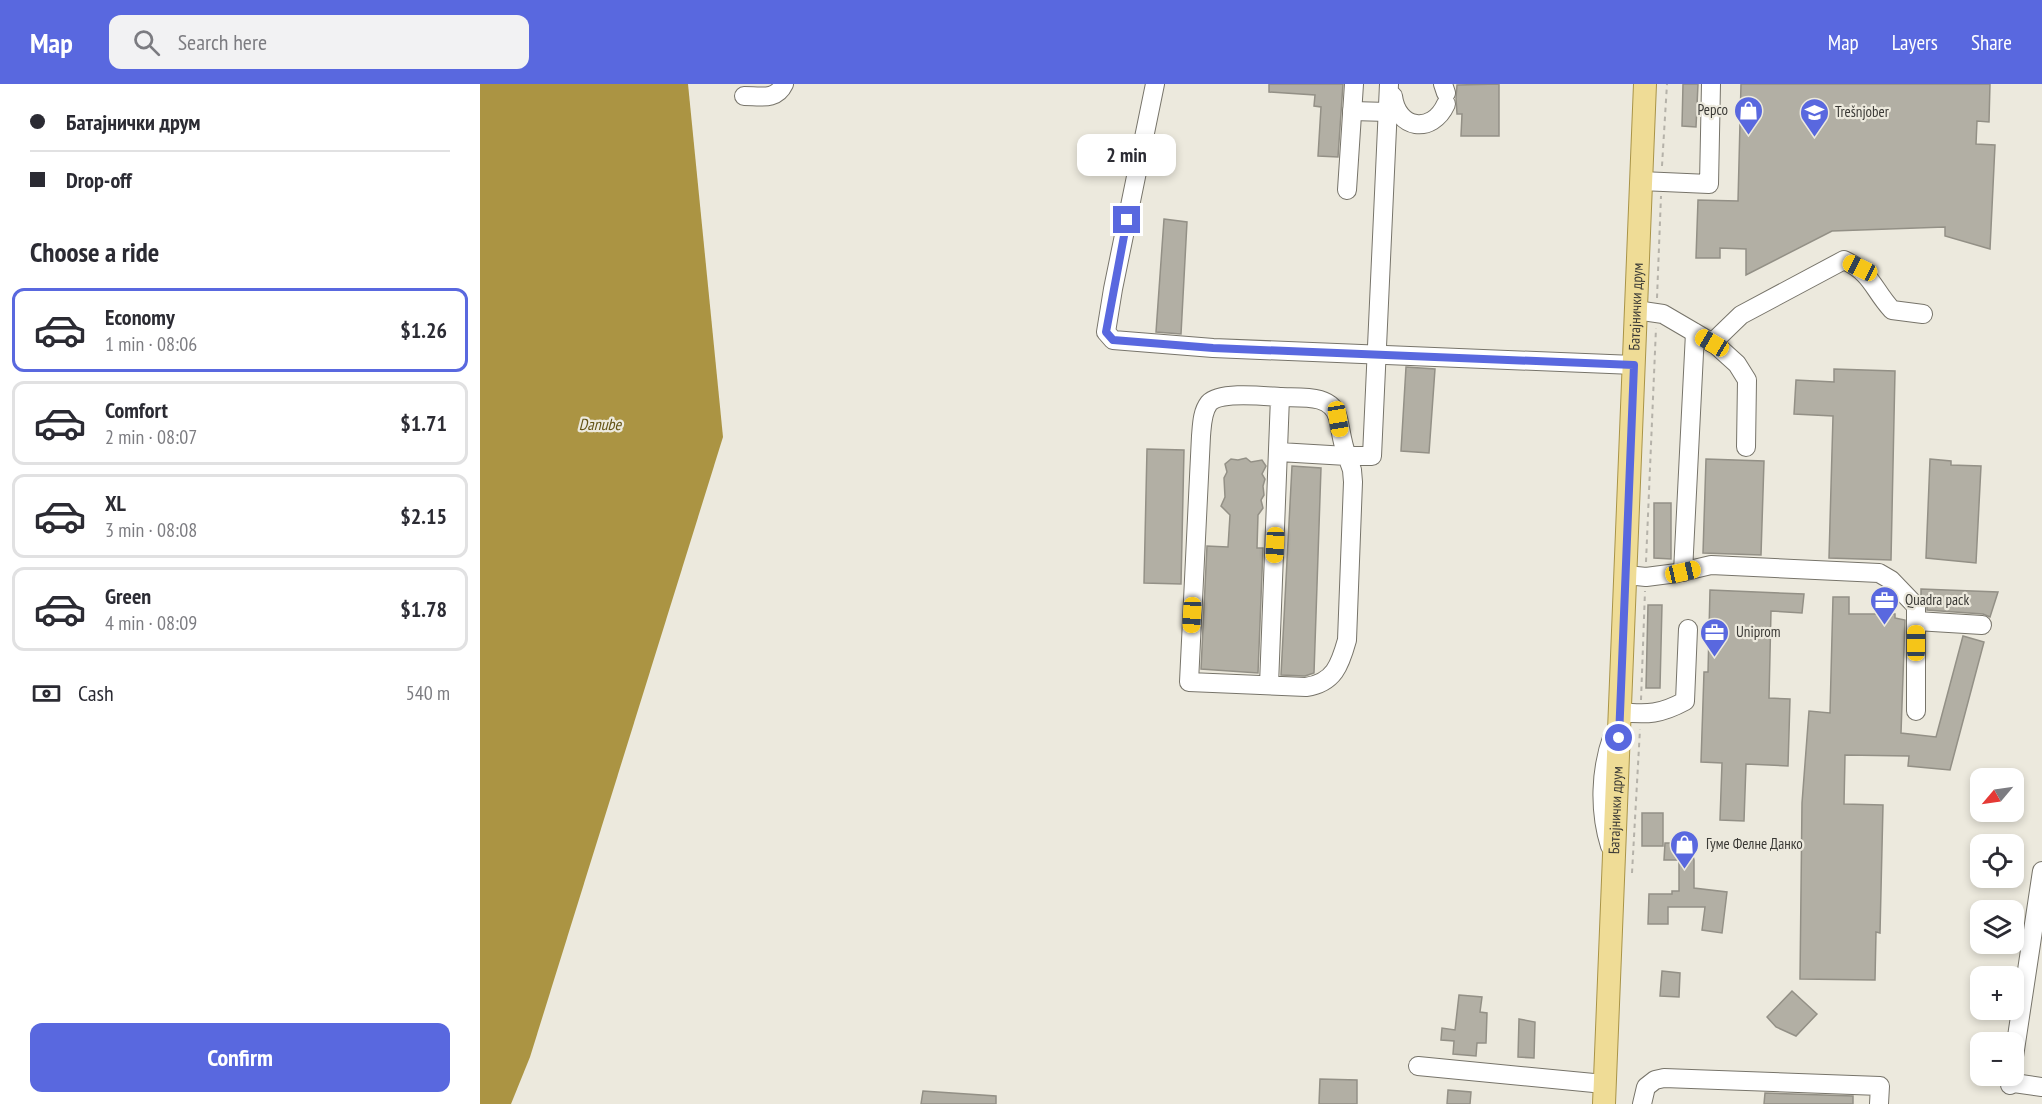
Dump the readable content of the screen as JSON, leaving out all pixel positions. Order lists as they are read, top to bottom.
{
  "streets": {
    "main road": ["Батајнички друм"]
  },
  "water": ["Danube"],
  "places": {
    "shop": ["Pepco", "Гуме Фелне Данко"],
    "school or university": ["Trešnjober"],
    "office": ["Quadra pack", "Uniprom"]
  },
  "north": "bottom left",
  "page": {
    "header": "Map",
    "search": "Search here",
    "nav": ["Map", "Layers", "Share"],
    "banner": ["Батајнички друм", "Drop-off"],
    "bubble": "2 min",
    "heading": "Choose a ride",
    "list": [
      {
        "name": "Economy",
        "note": "1 min · 08:06",
        "value": "$1.26"
      },
      {
        "name": "Comfort",
        "note": "2 min · 08:07",
        "value": "$1.71"
      },
      {
        "name": "XL",
        "note": "3 min · 08:08",
        "value": "$2.15"
      },
      {
        "name": "Green",
        "note": "4 min · 08:09",
        "value": "$1.78"
      }
    ],
    "pay": ["Cash", "540 m"],
    "map_buttons": ["+", "−"],
    "buttons": "Confirm"
  }
}
